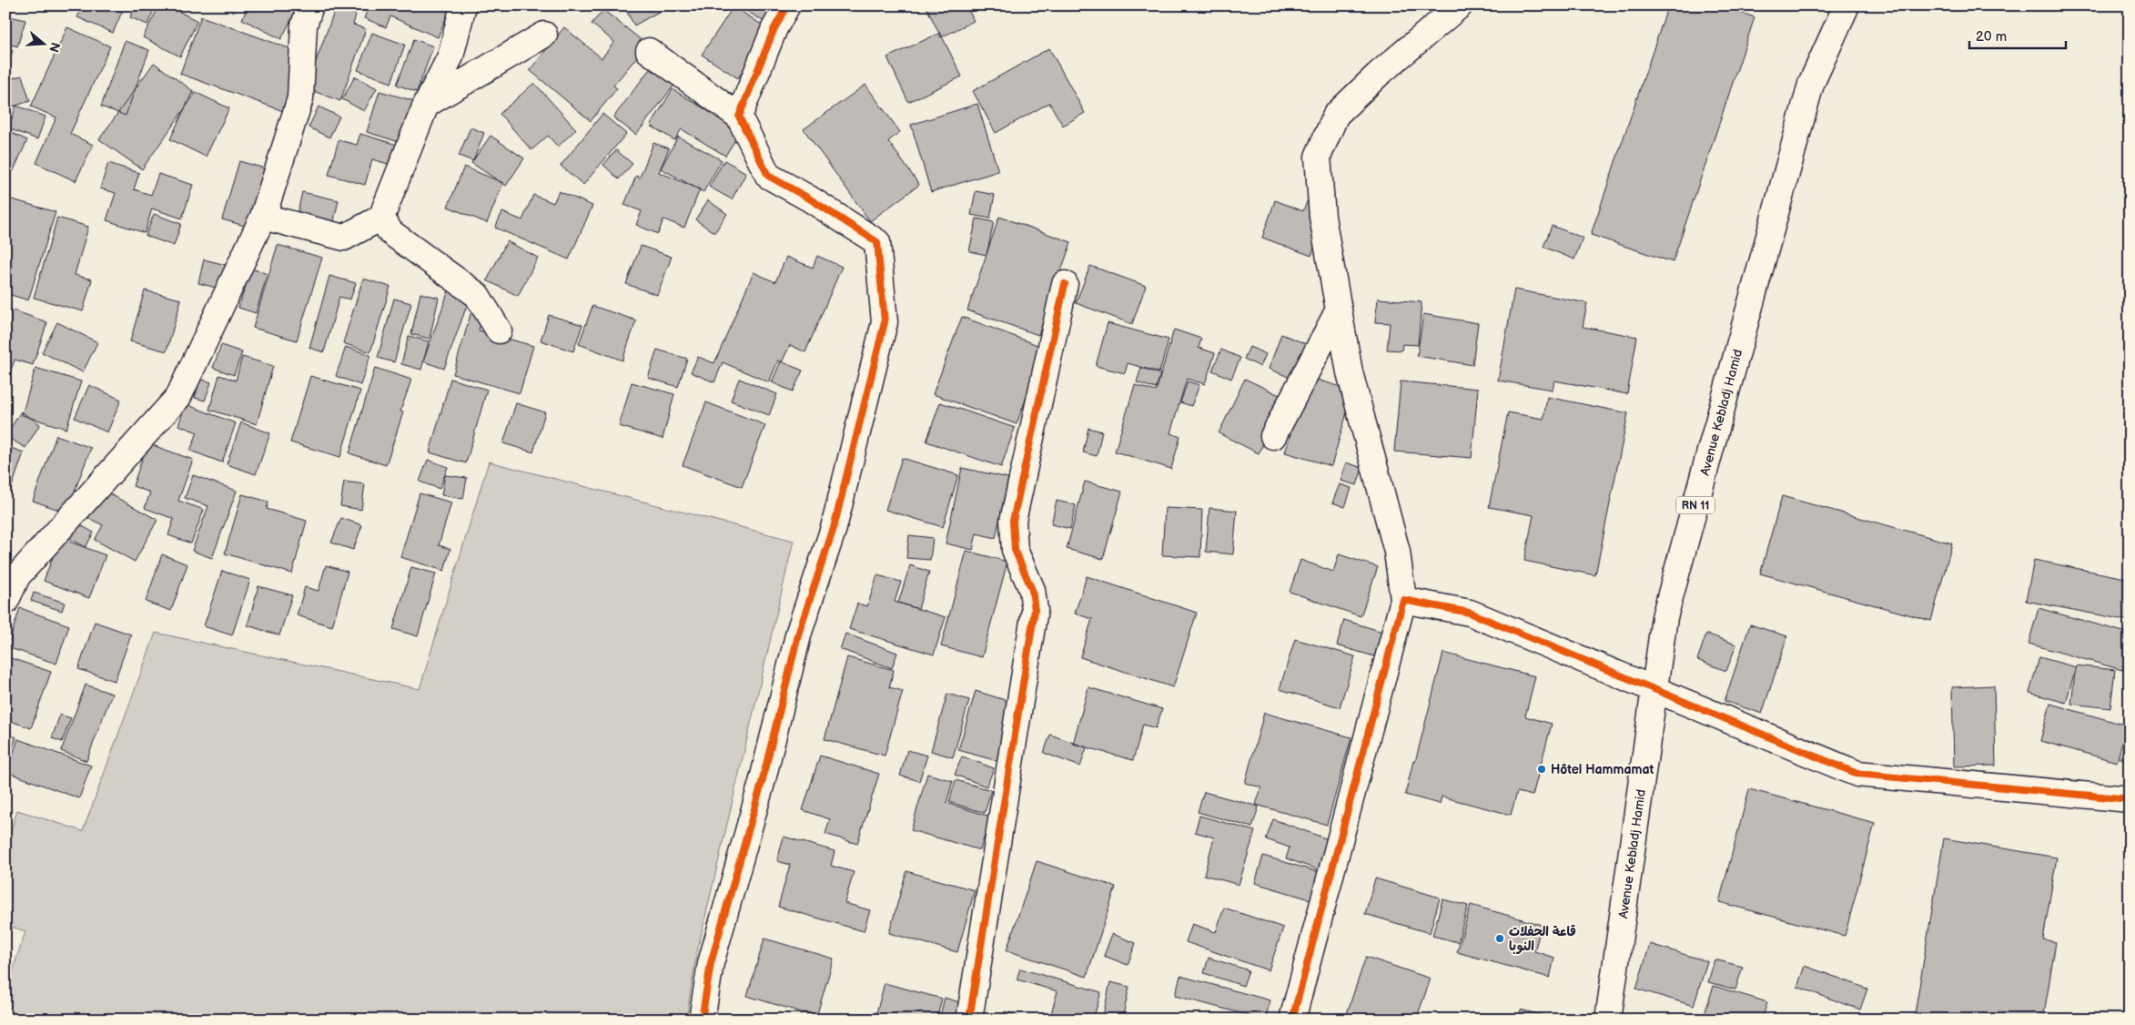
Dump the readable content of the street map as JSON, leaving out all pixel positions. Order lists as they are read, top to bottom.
{
  "streets": {
    "street": ["Avenue Kebladj Hamid", "RN 11"]
  },
  "places": ["Hôtel Hammamat", "قاعة الحفلات النوبا"],
  "scale_bar": "20 m",
  "north": "right"
}
